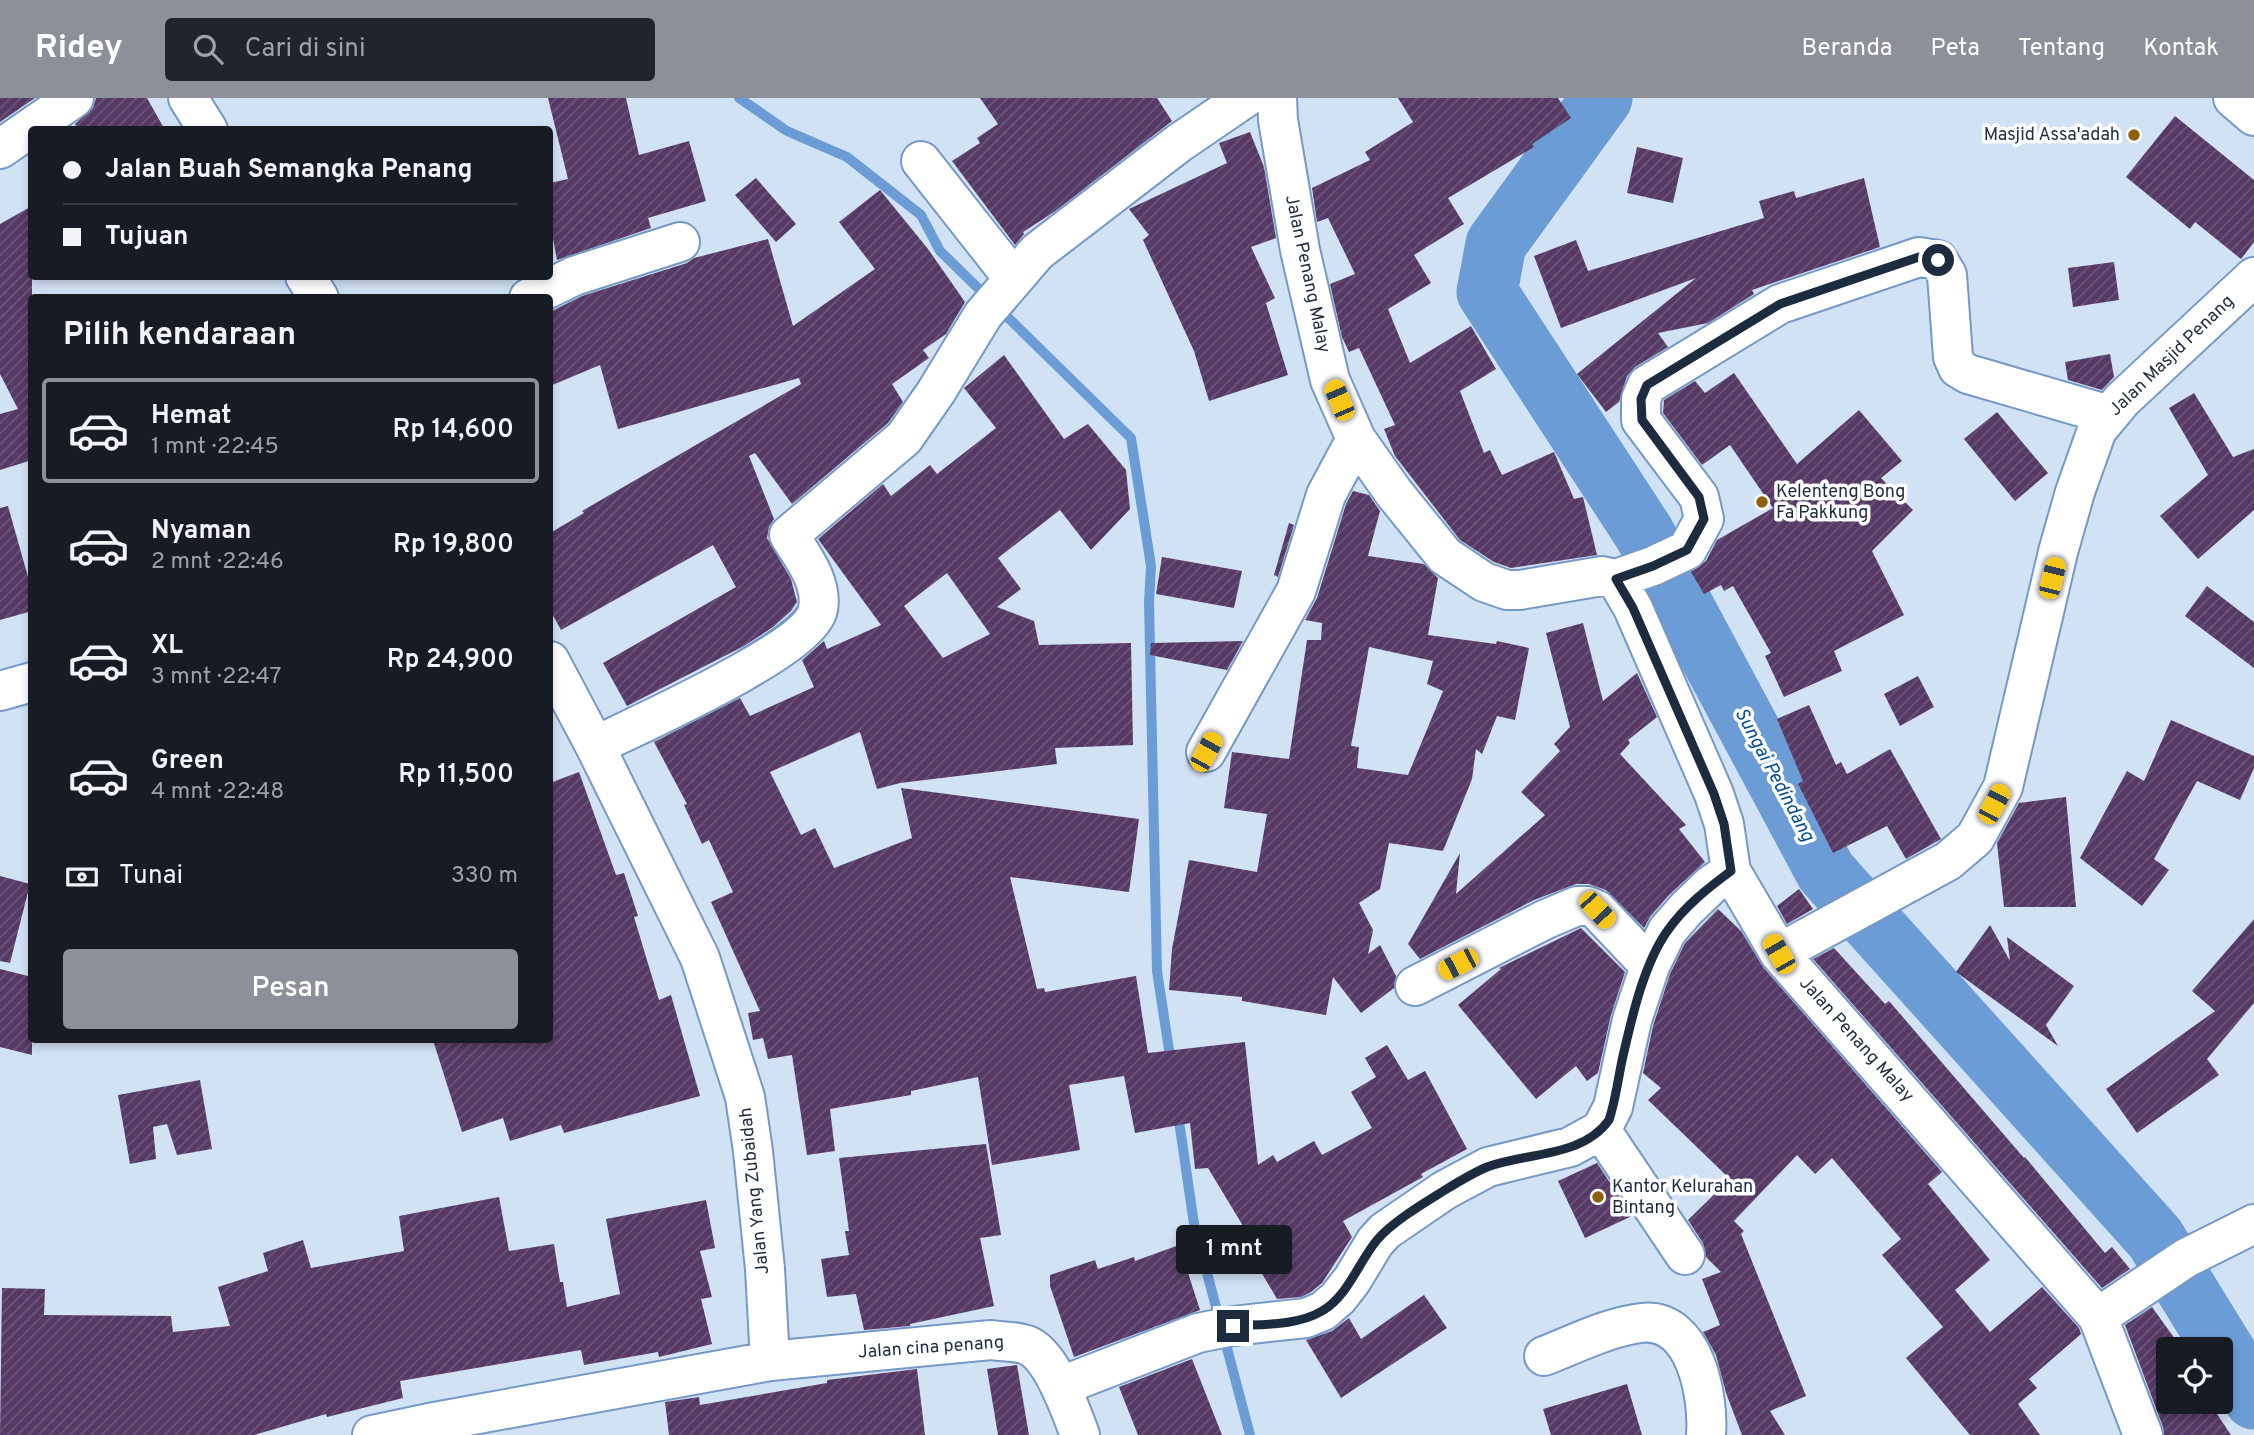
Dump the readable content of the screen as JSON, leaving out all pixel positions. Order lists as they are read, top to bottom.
{
  "streets": {
    "street": [
      "Jalan Penang Malay",
      "Jalan Masjid Penang",
      "Jalan Yang Zubaidah",
      "Jalan cina penang"
    ]
  },
  "crossings": [
    ["Jalan Penang Malay", "Jalan Masjid Penang"],
    ["Jalan Yang Zubaidah", "Jalan cina penang"]
  ],
  "water": ["Sungai Pedindang"],
  "places": ["Masjid Assa'adah", "Kelenteng Bong Fa Pakkung", "Kantor Kelurahan Bintang"],
  "page": {
    "header": "Ridey",
    "search": "Cari di sini",
    "nav": [
      "Beranda",
      "Peta",
      "Tentang",
      "Kontak"
    ],
    "banner": ["Jalan Buah Semangka Penang", "Tujuan"],
    "heading": "Pilih kendaraan",
    "list": [
      {
        "name": "Hemat",
        "note": "1 mnt · 22:45",
        "value": "Rp 14,600"
      },
      {
        "name": "Nyaman",
        "note": "2 mnt · 22:46",
        "value": "Rp 19,800"
      },
      {
        "name": "XL",
        "note": "3 mnt · 22:47",
        "value": "Rp 24,900"
      },
      {
        "name": "Green",
        "note": "4 mnt · 22:48",
        "value": "Rp 11,500"
      }
    ],
    "pay": ["Tunai", "330 m"],
    "buttons": "Pesan",
    "bubble": "1 mnt"
  }
}
